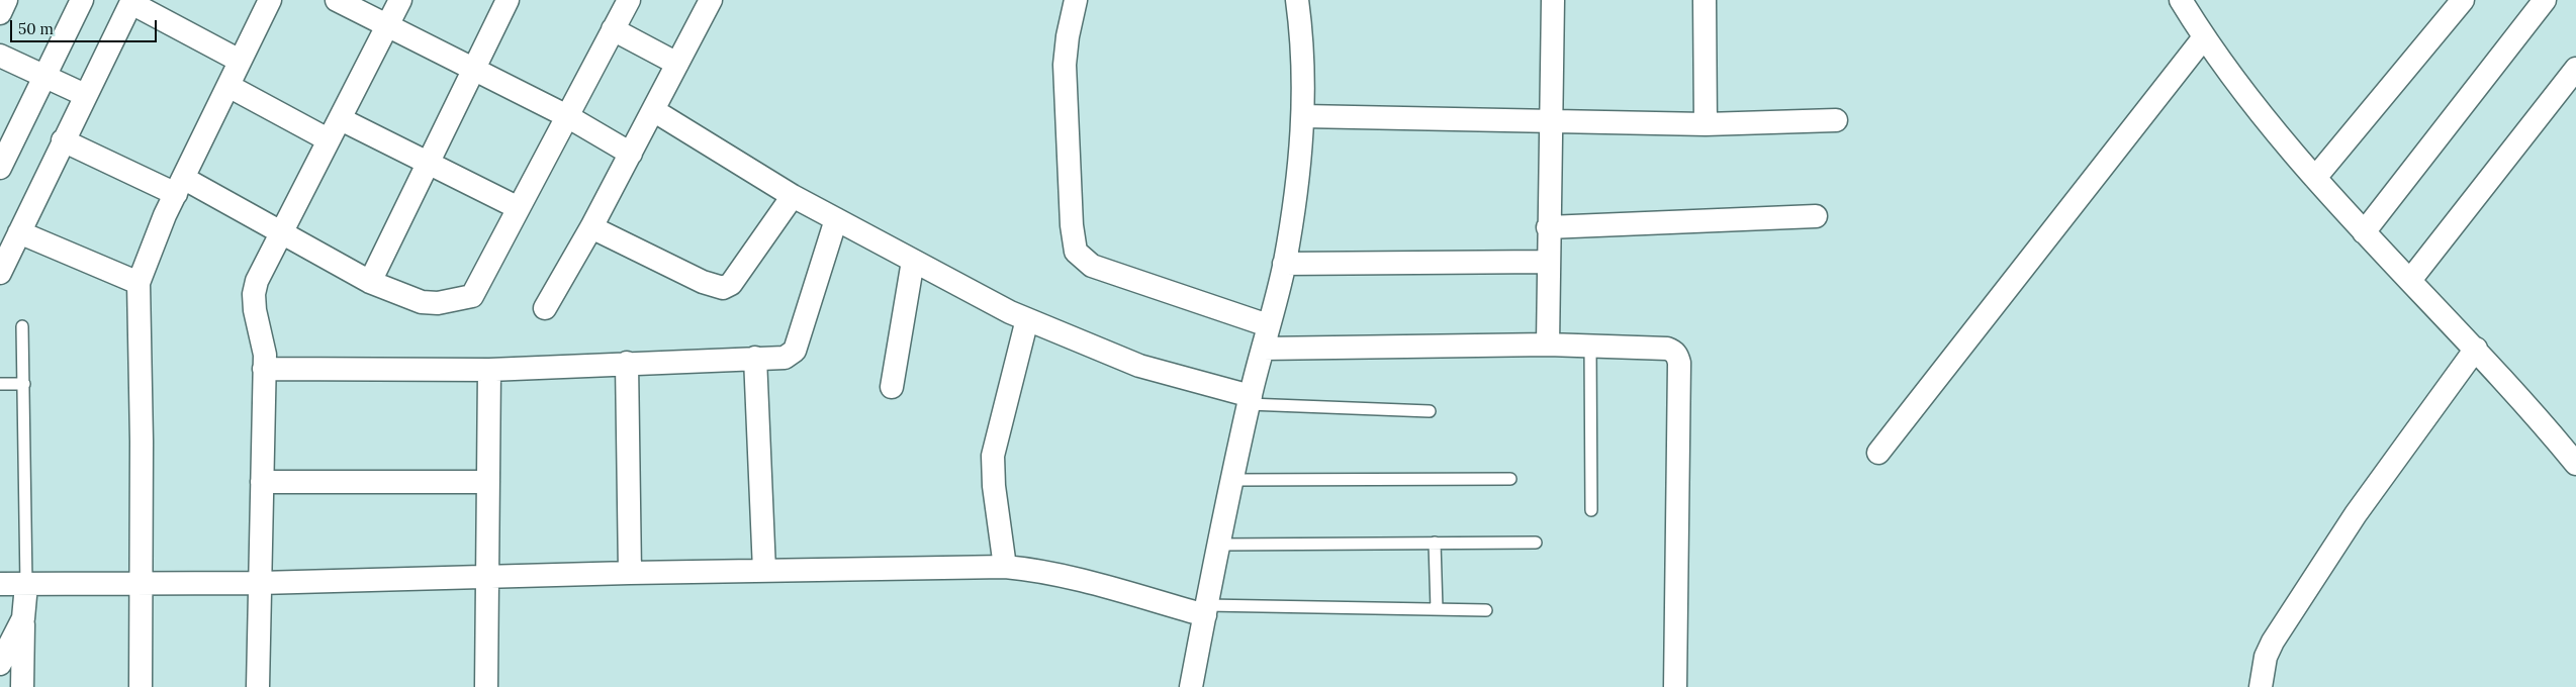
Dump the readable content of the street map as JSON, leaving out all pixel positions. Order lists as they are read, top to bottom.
{
  "scale_bar": "50 m"
}
